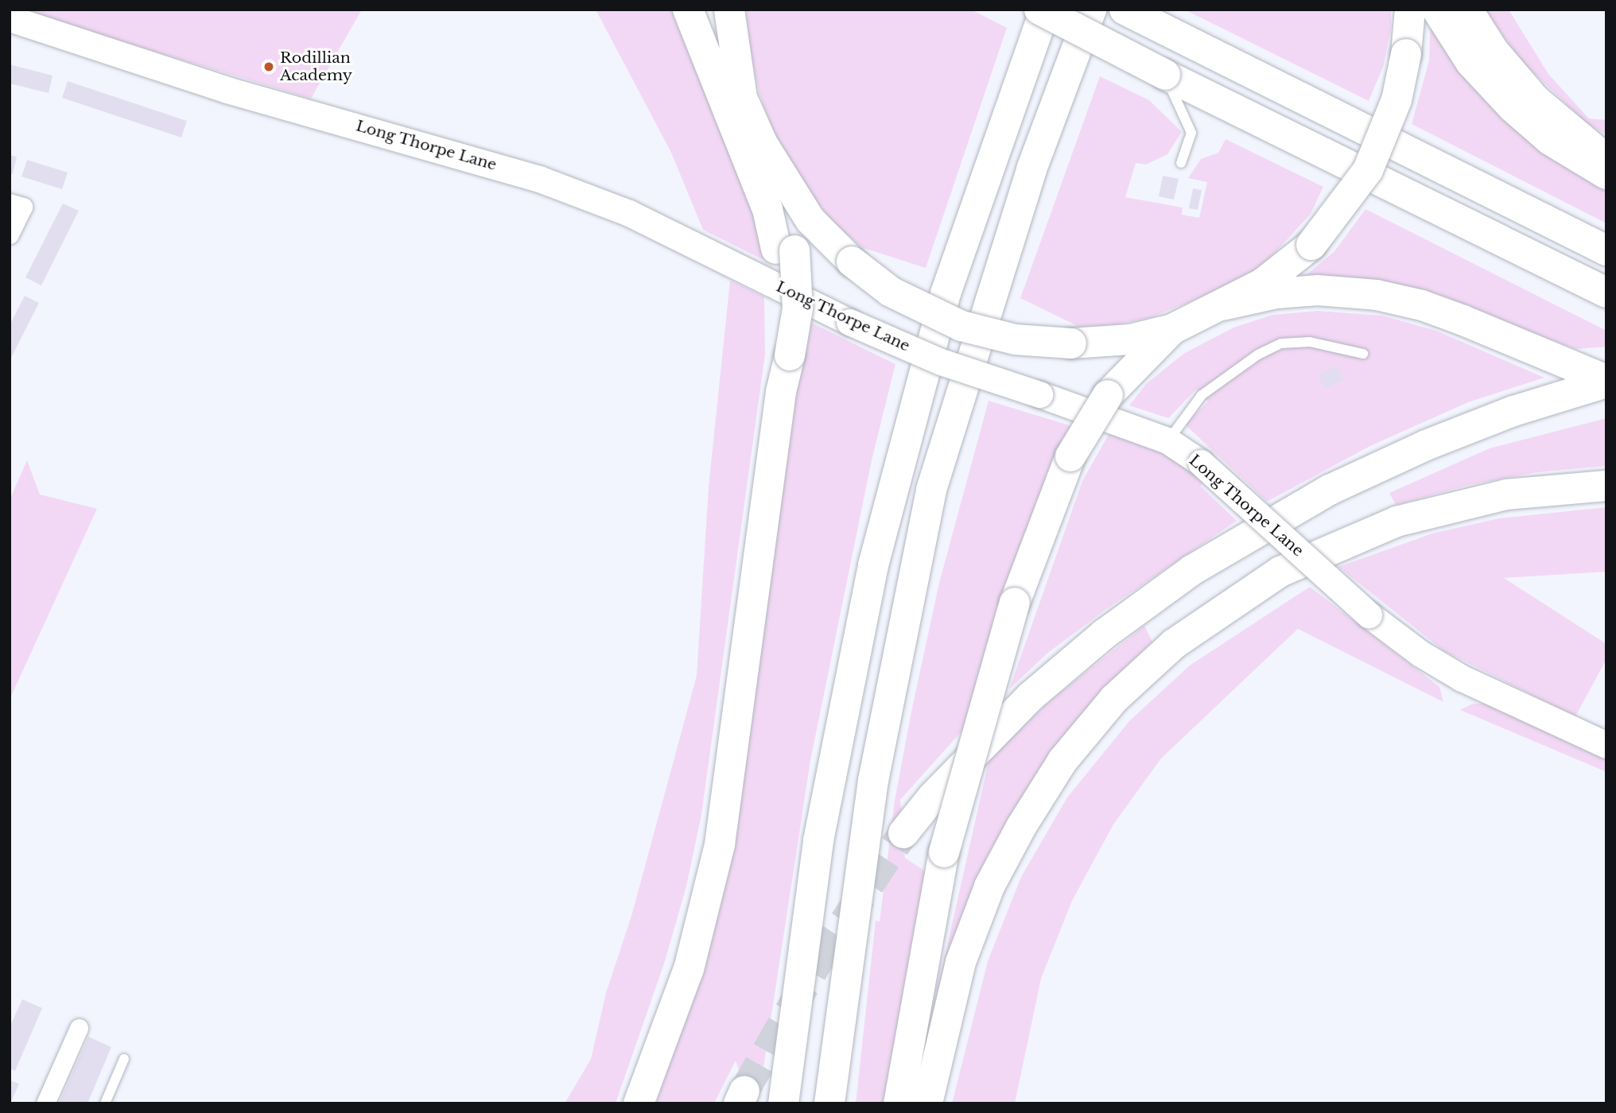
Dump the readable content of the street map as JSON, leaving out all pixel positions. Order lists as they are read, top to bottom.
{
  "streets": {
    "main road": ["Long Thorpe Lane"]
  },
  "places": ["Rodillian Academy"]
}
